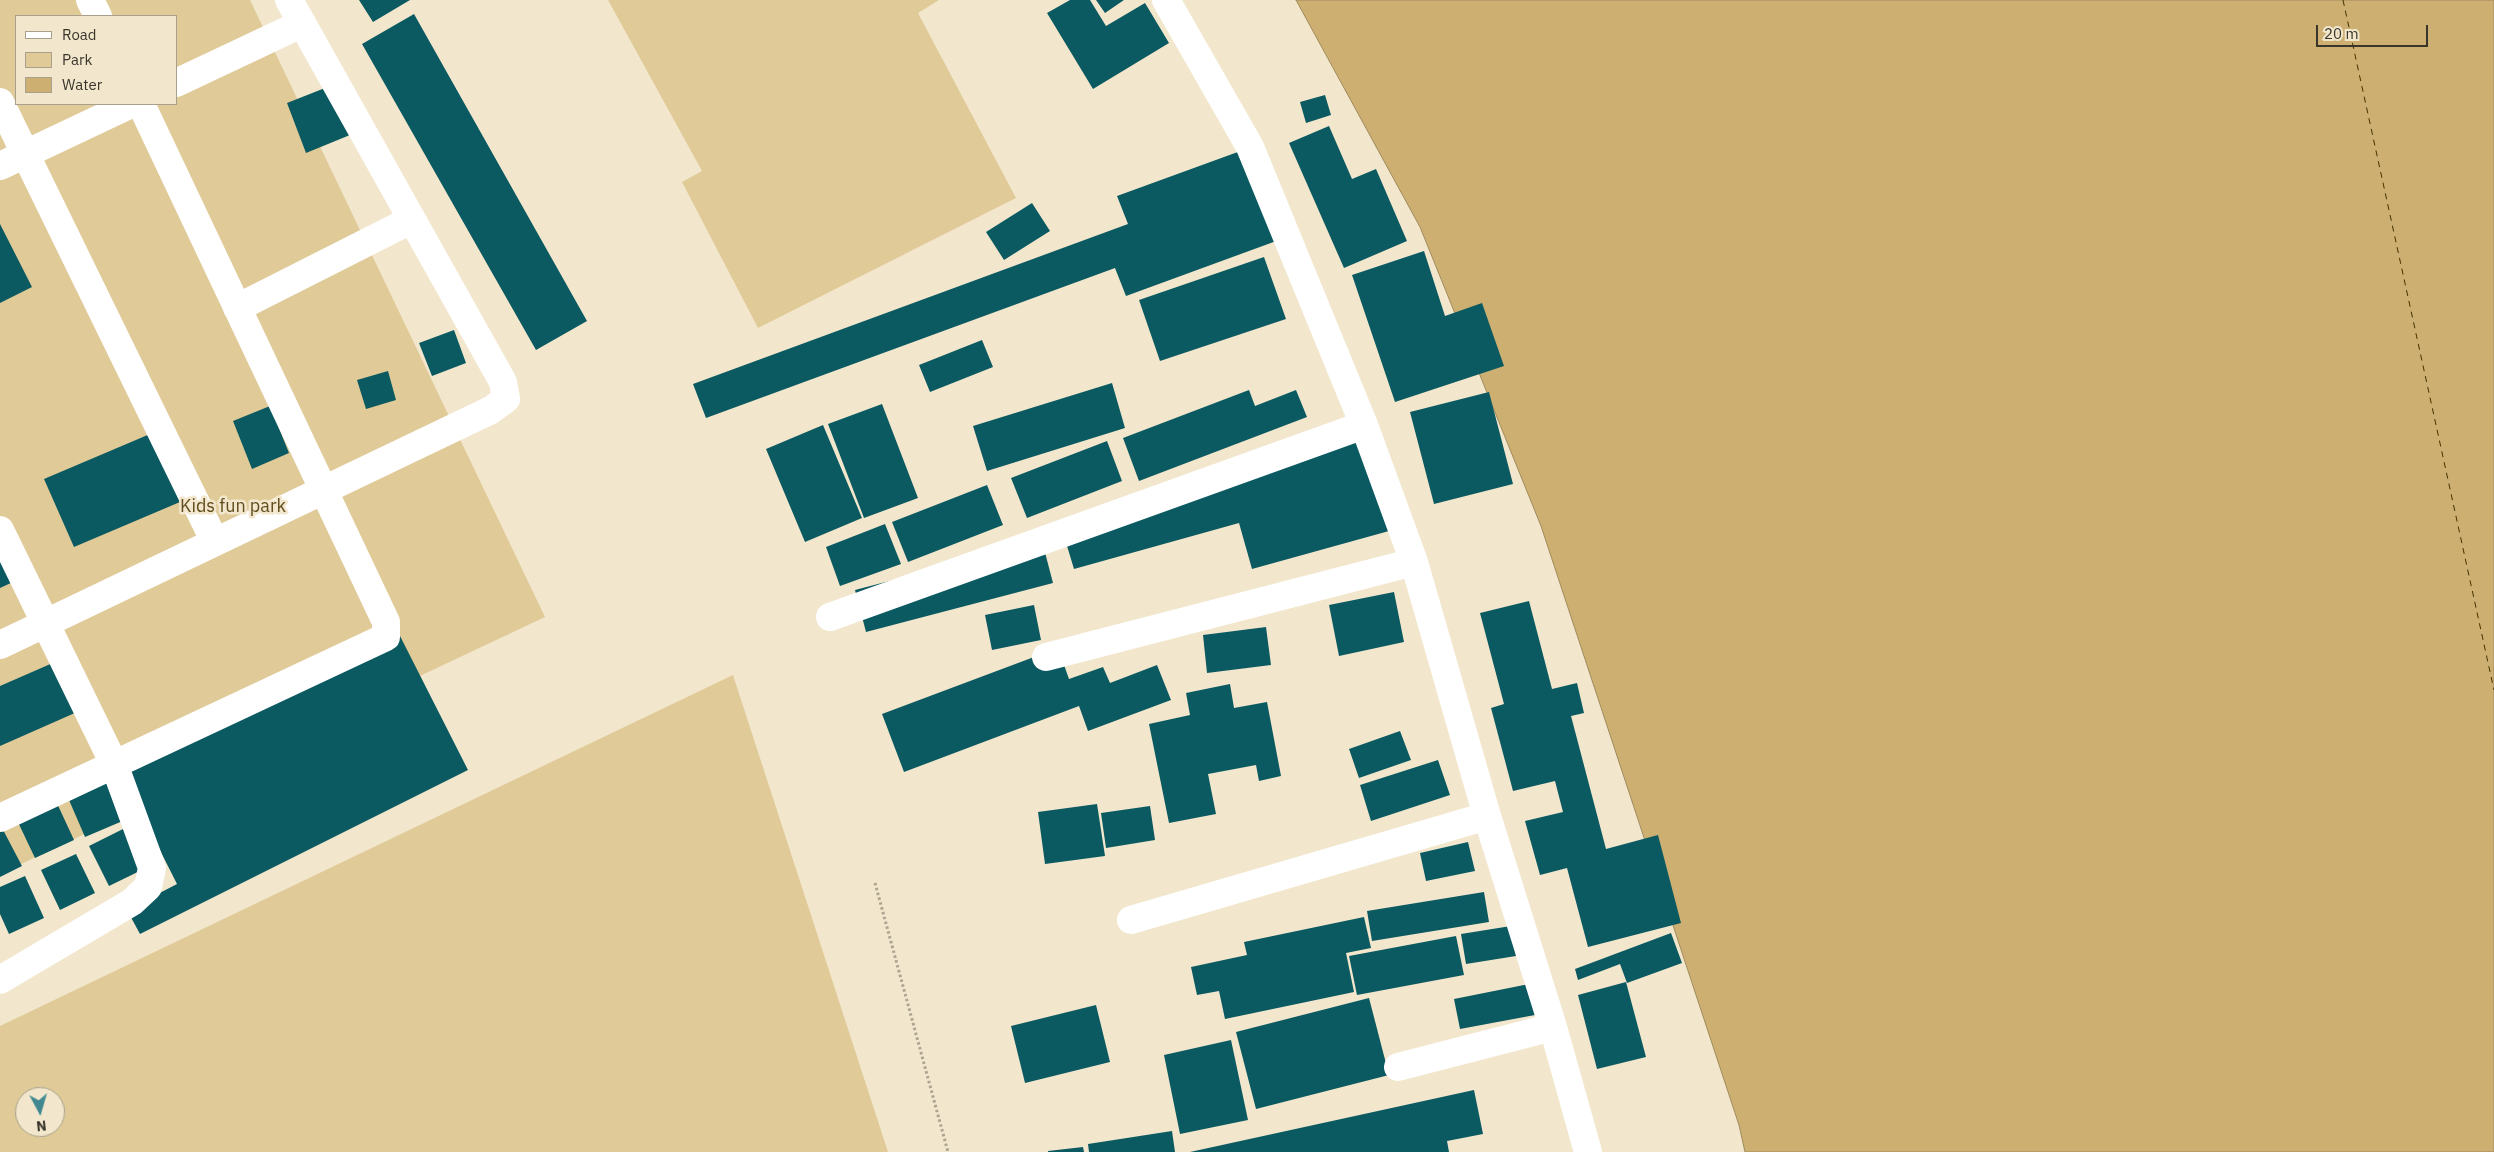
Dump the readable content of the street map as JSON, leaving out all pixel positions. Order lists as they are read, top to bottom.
{
  "parks": ["Kids fun park"],
  "legend": ["Road", "Park", "Water"],
  "scale_bar": "20 m",
  "north": "bottom"
}
